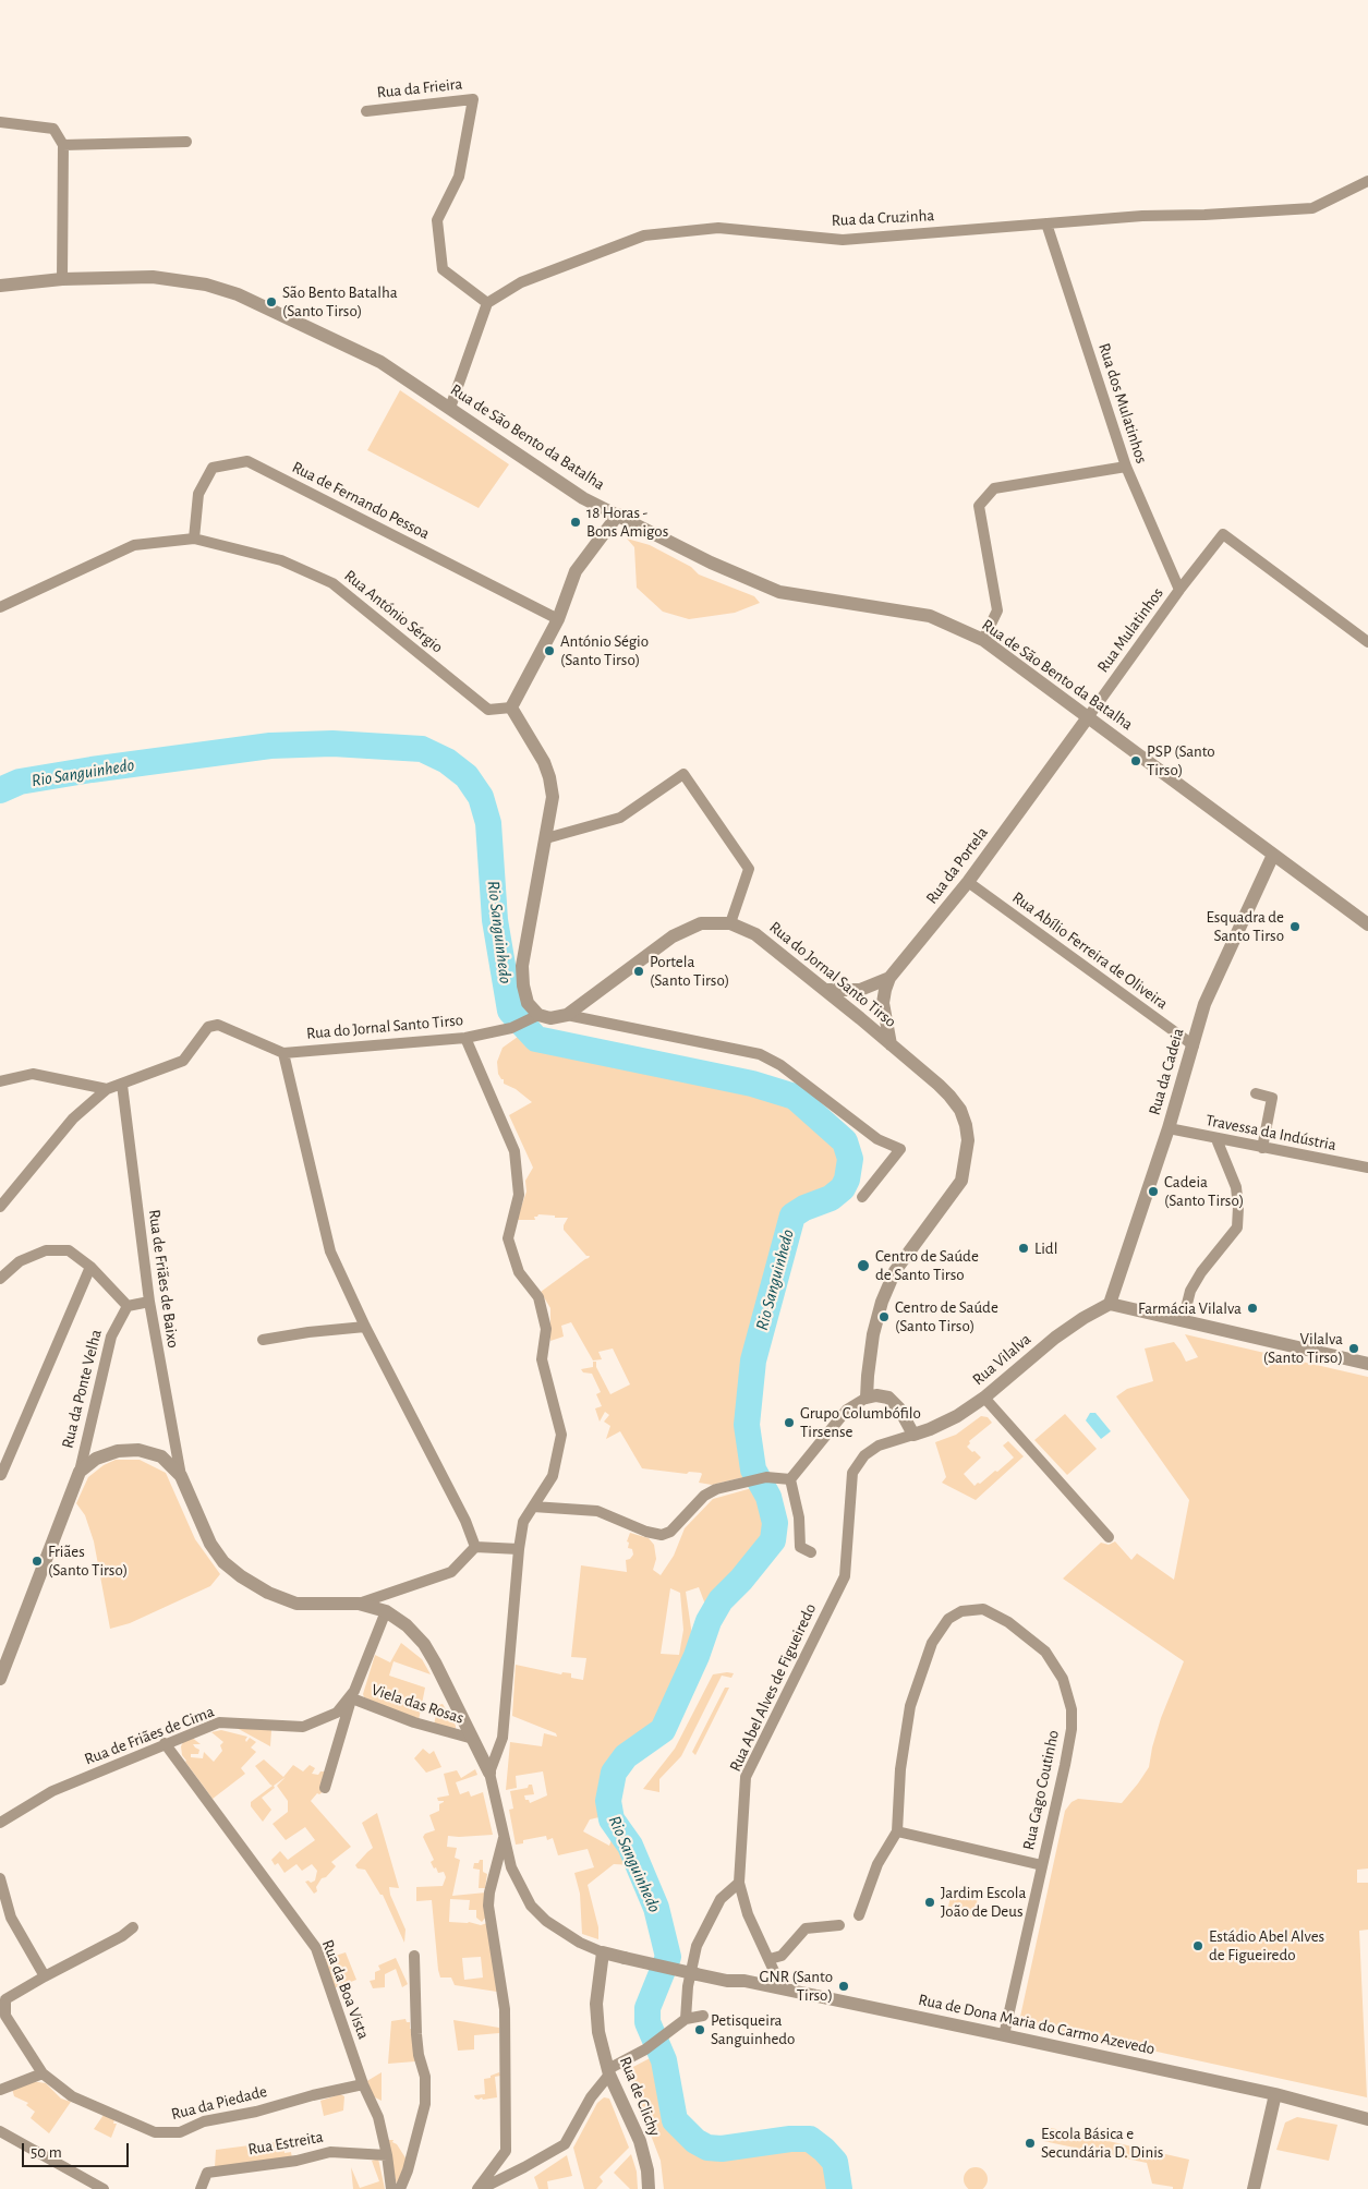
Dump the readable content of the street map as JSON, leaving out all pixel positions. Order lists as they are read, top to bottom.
{
  "streets": {
    "street": [
      "Rua da Frieira",
      "Rua da Cruzinha",
      "Rua dos Mulatinhos",
      "Rua de São Bento da Batalha",
      "Rua de Fernando Pessoa",
      "Rua António Sérgio",
      "Rua Mulatinhos",
      "Rua da Portela",
      "Rua Abílio Ferreira de Oliveira",
      "Rua do Jornal Santo Tirso",
      "Rua da Cadeia",
      "Travessa da Indústria",
      "Rua de Friães de Baixo",
      "Rua Vilalva",
      "Rua da Ponte Velha",
      "Rua Abel Alves de Figueiredo",
      "Viela das Rosas",
      "Rua de Friães de Cima",
      "Rua Gago Coutinho",
      "Rua da Boa Vista",
      "Rua de Dona Maria do Carmo Azevedo",
      "Rua de Clichy",
      "Rua da Piedade",
      "Rua Estreita"
    ]
  },
  "crossings": [
    ["Rua da Frieira", "Rua da Cruzinha"],
    ["Rua da Cruzinha", "Rua dos Mulatinhos"],
    ["Rua dos Mulatinhos", "Rua Mulatinhos"],
    ["Rua de São Bento da Batalha", "Rua Mulatinhos"],
    ["Rua de São Bento da Batalha", "Rua da Portela"],
    ["Rua de São Bento da Batalha", "Rua da Cadeia"],
    ["Rua de Fernando Pessoa", "Rua António Sérgio"],
    ["Rua Mulatinhos", "Rua da Portela"],
    ["Rua da Portela", "Rua Abílio Ferreira de Oliveira"],
    ["Rua da Portela", "Rua do Jornal Santo Tirso"],
    ["Rua Abílio Ferreira de Oliveira", "Rua da Cadeia"],
    ["Rua do Jornal Santo Tirso", "Rua de Friães de Baixo"],
    ["Rua da Cadeia", "Travessa da Indústria"],
    ["Rua da Cadeia", "Rua Vilalva"],
    ["Rua de Friães de Baixo", "Rua da Ponte Velha"],
    ["Rua Vilalva", "Rua Abel Alves de Figueiredo"],
    ["Rua da Ponte Velha", "Viela das Rosas"],
    ["Rua da Ponte Velha", "Rua de Friães de Cima"],
    ["Rua Abel Alves de Figueiredo", "Rua de Dona Maria do Carmo Azevedo"],
    ["Viela das Rosas", "Rua de Friães de Cima"],
    ["Rua de Friães de Cima", "Rua da Boa Vista"],
    ["Rua Gago Coutinho", "Rua de Dona Maria do Carmo Azevedo"],
    ["Rua da Boa Vista", "Rua da Piedade"],
    ["Rua da Boa Vista", "Rua Estreita"],
    ["Rua de Dona Maria do Carmo Azevedo", "Rua de Clichy"]
  ],
  "water": ["Rio Sanguinhedo"],
  "places": [
    "São Bento Batalha (Santo Tirso)",
    "18 Horas - Bons Amigos",
    "António Ségio (Santo Tirso)",
    "PSP (Santo Tirso)",
    "Esquadra de Santo Tirso",
    "Portela (Santo Tirso)",
    "Cadeia (Santo Tirso)",
    "Lidl",
    "Centro de Saúde de Santo Tirso",
    "Farmácia Vilalva",
    "Centro de Saúde (Santo Tirso)",
    "Vilalva (Santo Tirso)",
    "Grupo Columbófilo Tirsense",
    "Friães (Santo Tirso)",
    "Jardim Escola João de Deus",
    "Estádio Abel Alves de Figueiredo",
    "GNR (Santo Tirso)",
    "Petisqueira Sanguinhedo",
    "Escola Básica e Secundária D. Dinis"
  ],
  "scale_bar": "50 m"
}
